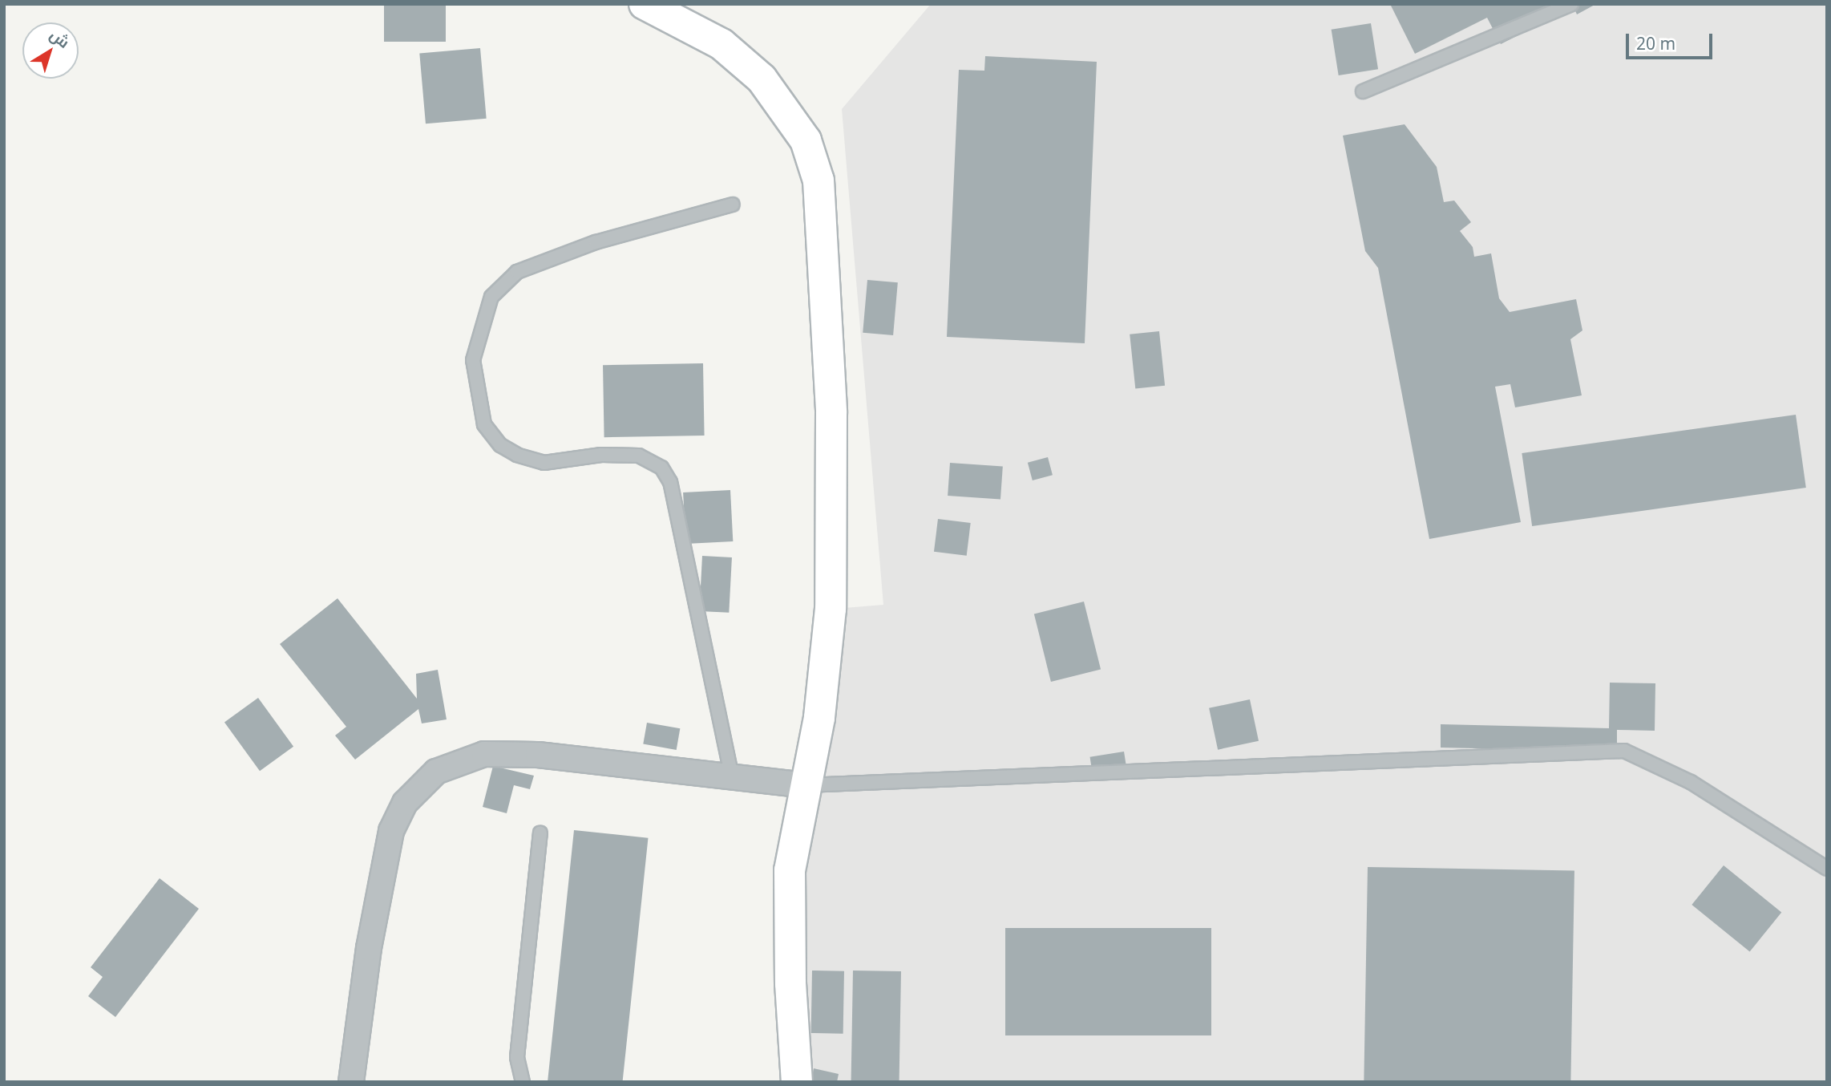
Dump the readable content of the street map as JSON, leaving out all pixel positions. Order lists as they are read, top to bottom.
{
  "scale_bar": "20 m",
  "north": "top right"
}
